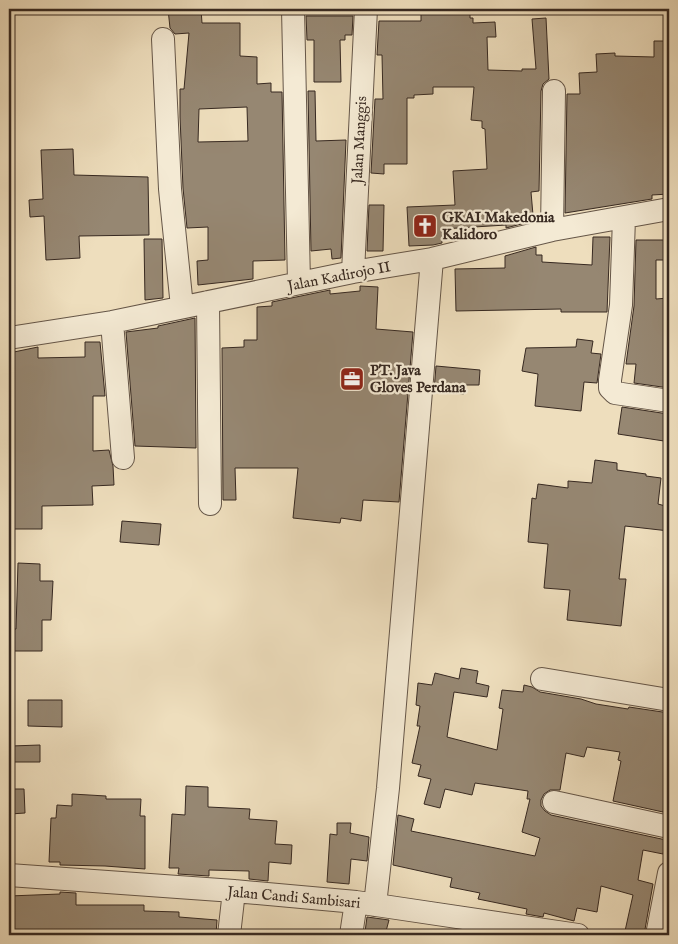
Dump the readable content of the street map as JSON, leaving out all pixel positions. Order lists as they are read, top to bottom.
{
  "streets": {
    "street": ["Jalan Manggis", "Jalan Kadirojo II", "Jalan Candi Sambisari"]
  },
  "crossings": [
    ["Jalan Manggis", "Jalan Kadirojo II"]
  ],
  "places": {
    "church": ["GKAI Makedonia Kalidoro"],
    "office": ["PT. Java Gloves Perdana"]
  }
}
